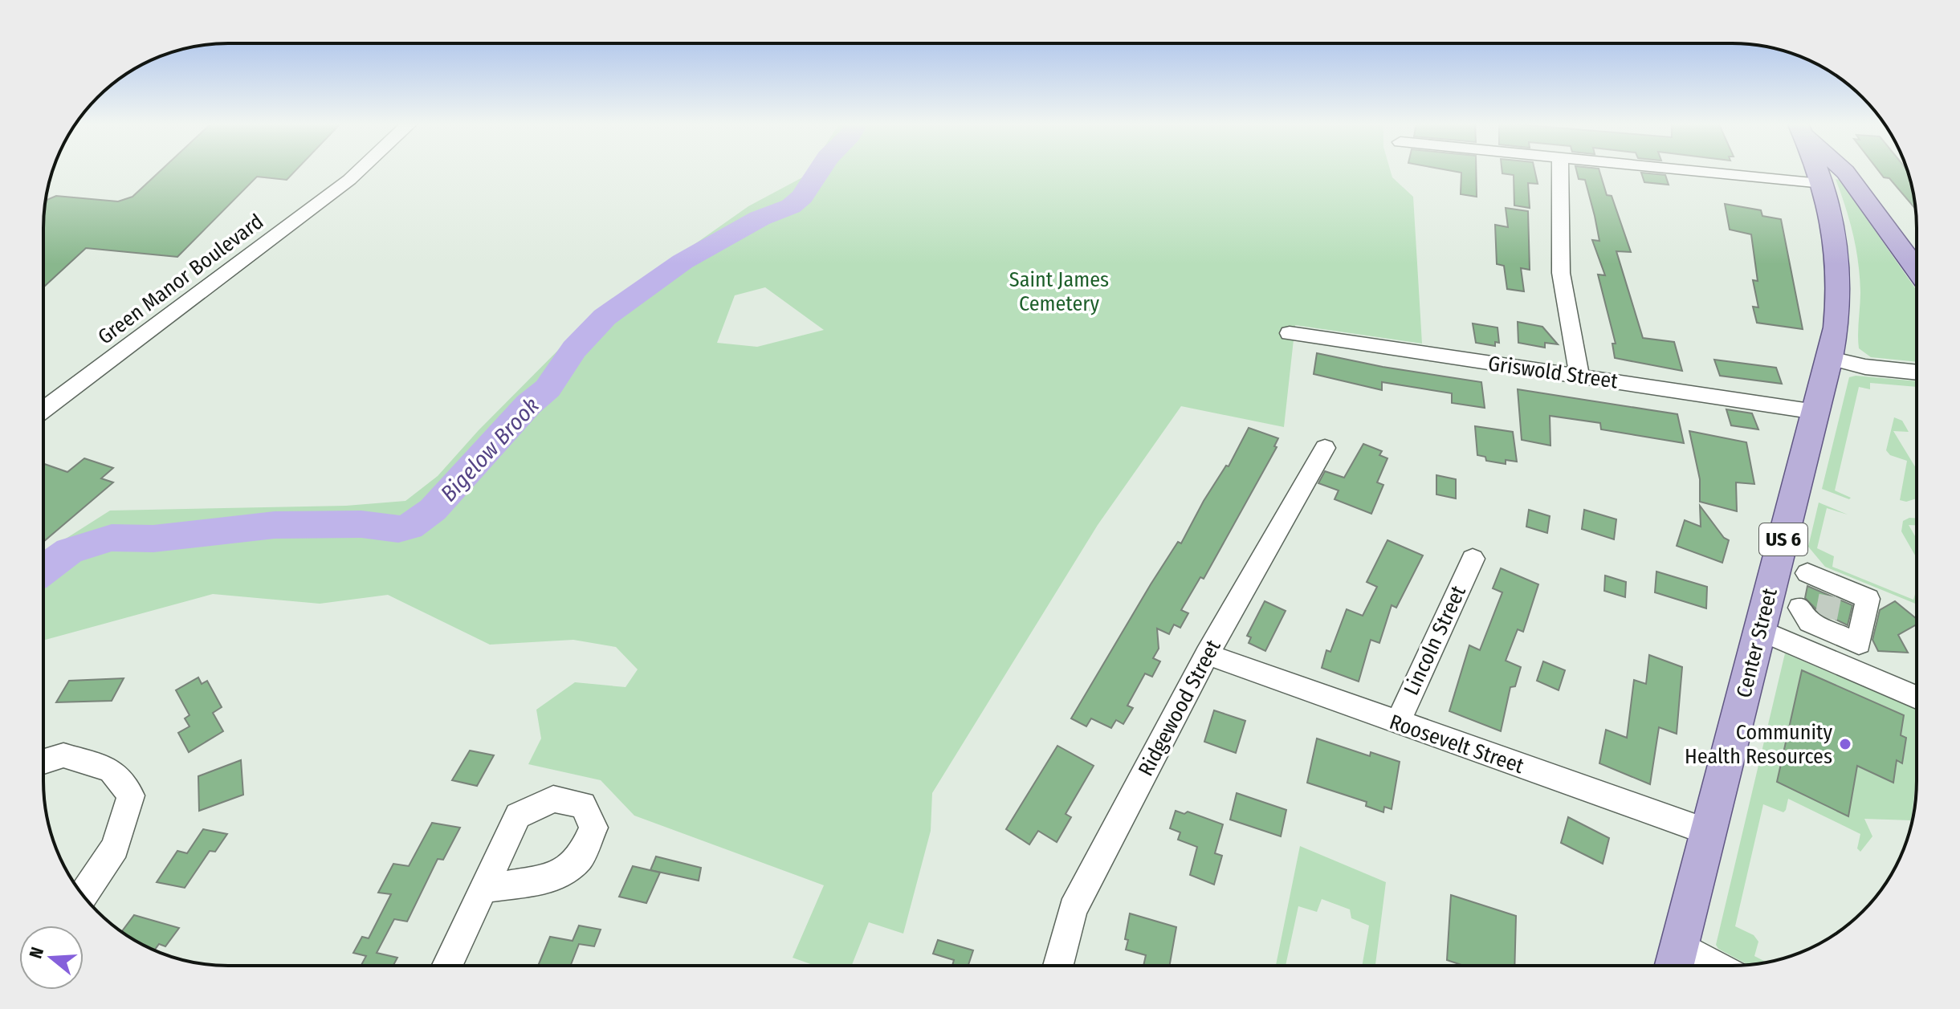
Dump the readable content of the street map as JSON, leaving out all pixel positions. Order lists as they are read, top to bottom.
{
  "streets": {
    "main road": ["US 6", "Center Street"],
    "street": [
      "Green Manor Boulevard",
      "Griswold Street",
      "Lincoln Street",
      "Ridgewood Street",
      "Roosevelt Street"
    ]
  },
  "crossings": [
    ["Griswold Street", "Center Street"],
    ["Lincoln Street", "Roosevelt Street"],
    ["Center Street", "Roosevelt Street"],
    ["Ridgewood Street", "Roosevelt Street"]
  ],
  "water": ["Bigelow Brook"],
  "parks": ["Saint James Cemetery"],
  "places": ["Community Health Resources"],
  "north": "left"
}
